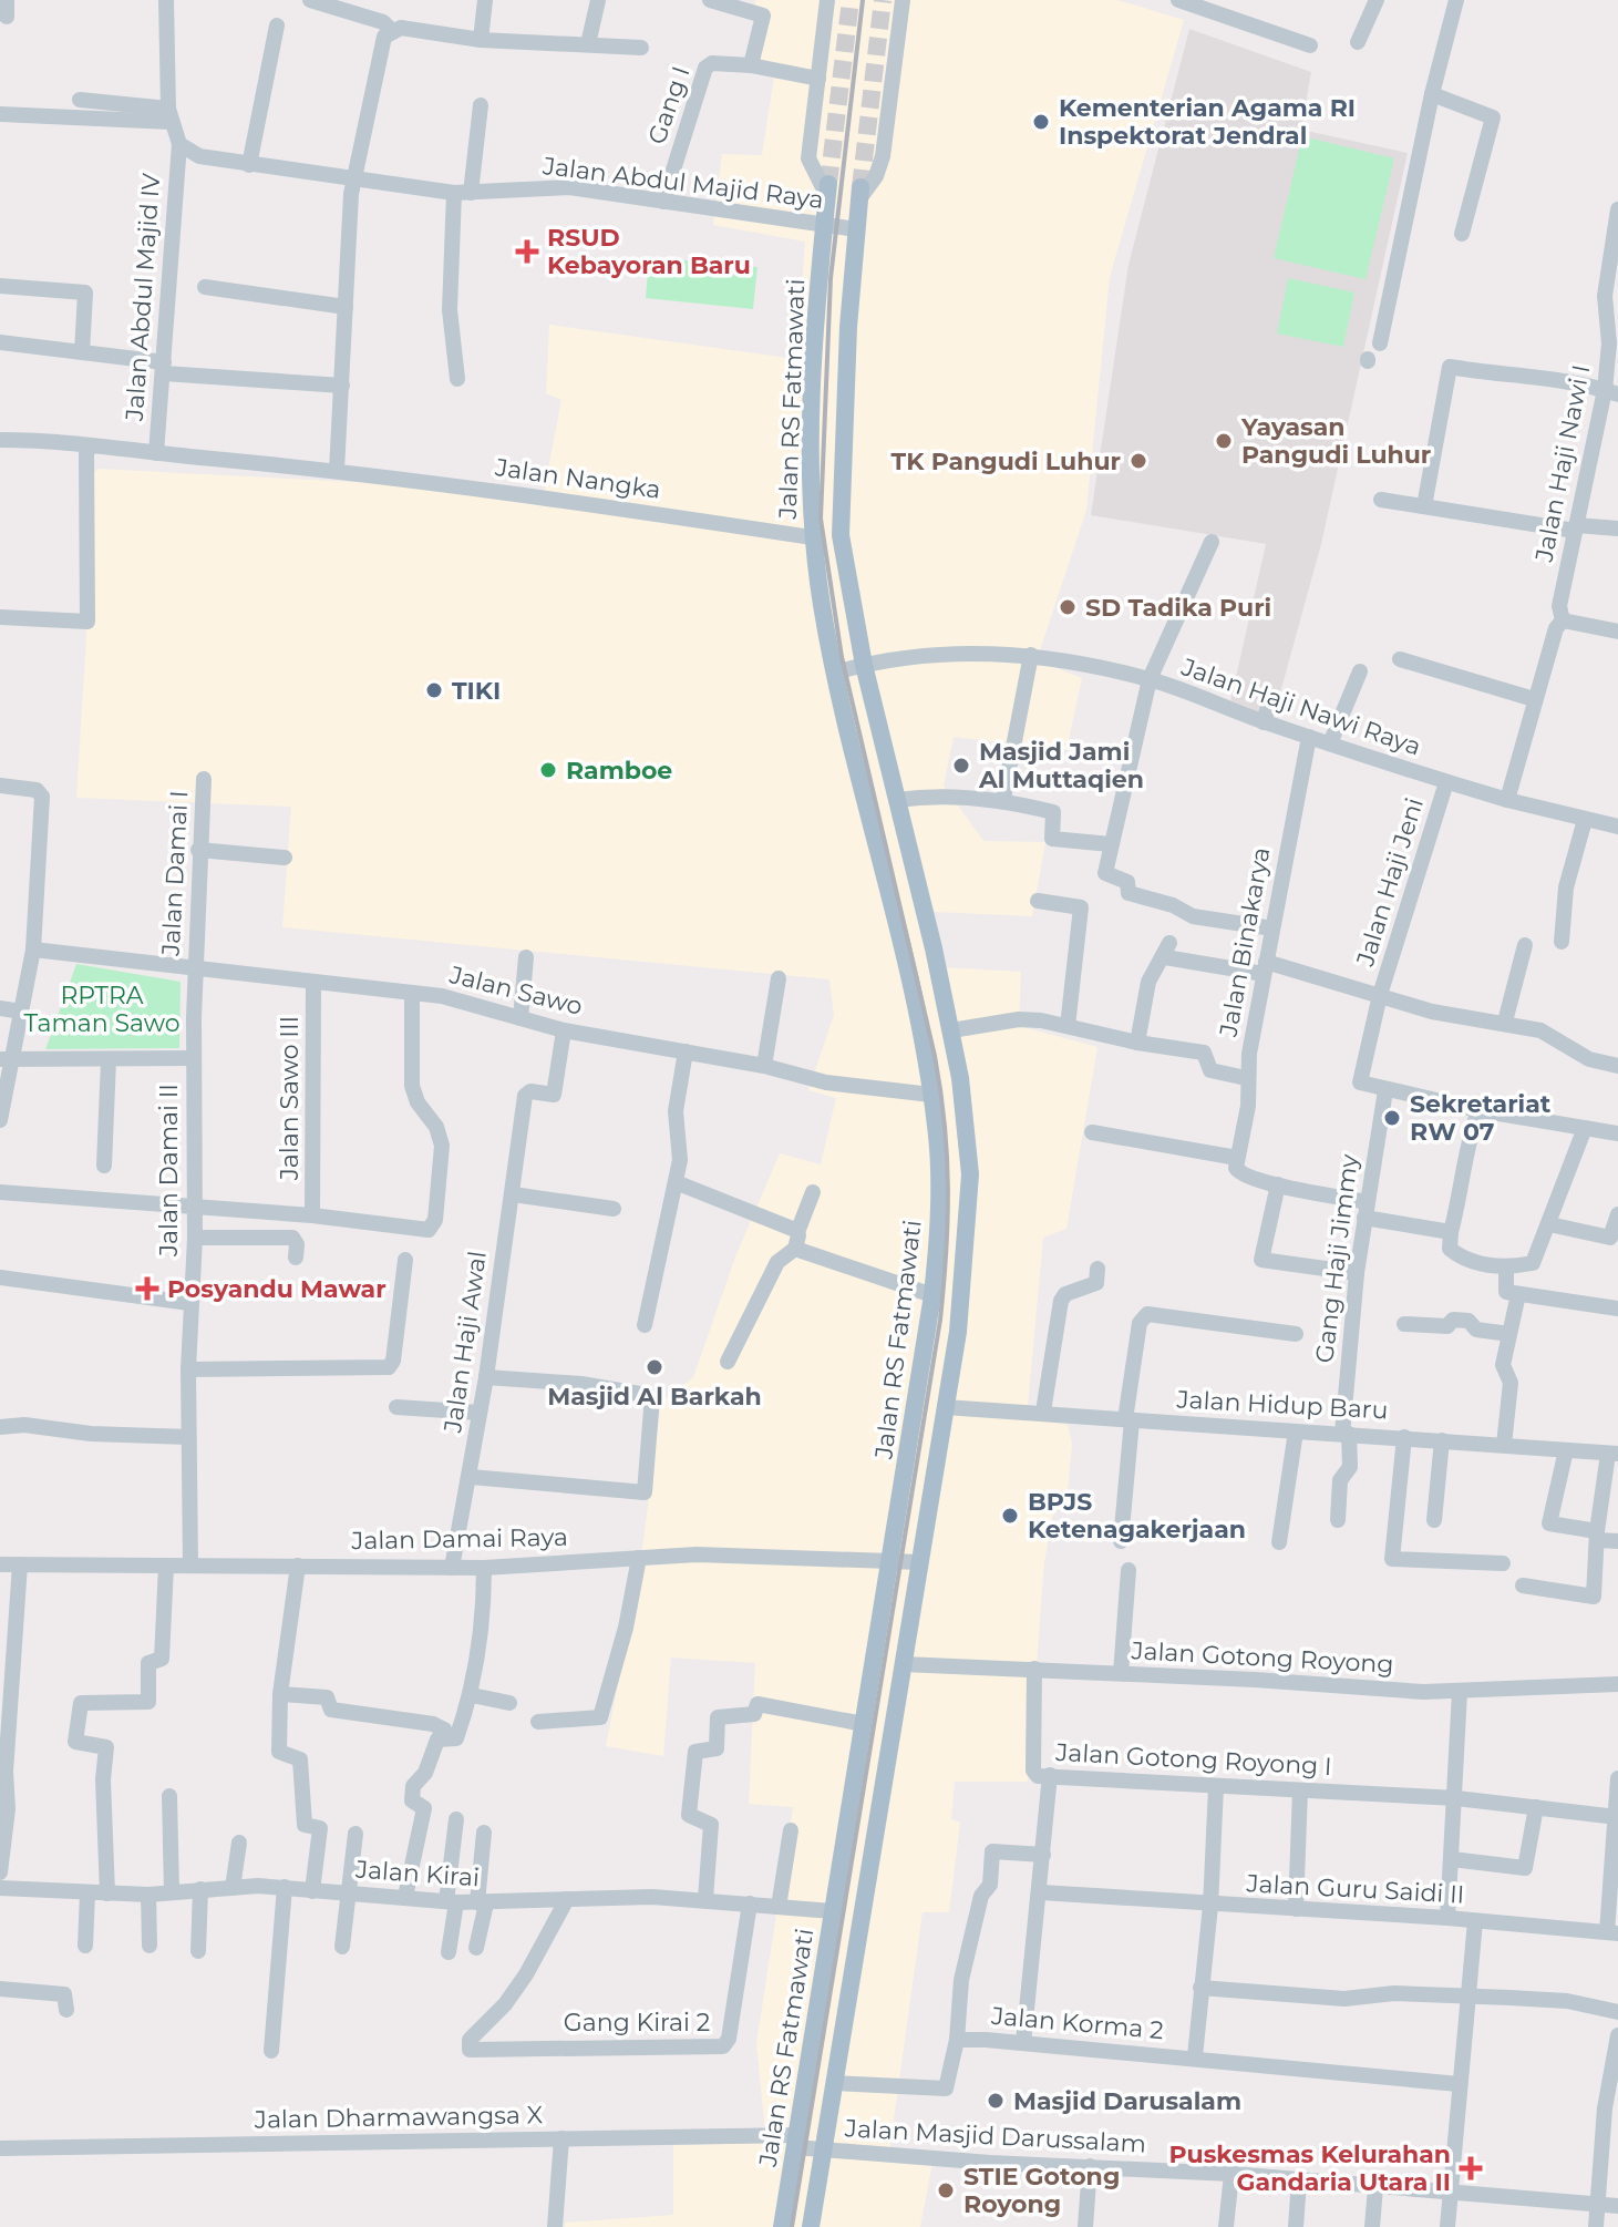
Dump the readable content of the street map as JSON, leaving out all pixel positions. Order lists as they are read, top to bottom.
{
  "streets": {
    "main road": ["Jalan RS Fatmawati"],
    "street": [
      "Gang I",
      "Jalan Abdul Majid Raya",
      "Jalan Abdul Majid IV",
      "Jalan Haji Nawi I",
      "Jalan Nangka",
      "Jalan Haji Nawi Raya",
      "Jalan Damai I",
      "Jalan Haji Jeni",
      "Jalan Binakarya",
      "Jalan Sawo",
      "Jalan Sawo III",
      "Jalan Damai II",
      "Gang Haji Jimmy",
      "Jalan Haji Awal",
      "Jalan Hidup Baru",
      "Jalan Damai Raya",
      "Jalan Gotong Royong",
      "Jalan Gotong Royong I",
      "Jalan Kirai",
      "Jalan Guru Saidi II",
      "Gang Kirai 2",
      "Jalan Korma 2",
      "Jalan Dharmawangsa X",
      "Jalan Masjid Darussalam"
    ]
  },
  "crossings": [
    ["Gang I", "Jalan Abdul Majid Raya"],
    ["Jalan Abdul Majid Raya", "Jalan Abdul Majid IV"],
    ["Jalan Abdul Majid Raya", "Jalan RS Fatmawati"],
    ["Jalan Abdul Majid IV", "Jalan Nangka"],
    ["Jalan RS Fatmawati", "Jalan Nangka"],
    ["Jalan RS Fatmawati", "Jalan Haji Nawi Raya"],
    ["Jalan RS Fatmawati", "Jalan Sawo"],
    ["Jalan RS Fatmawati", "Jalan Hidup Baru"],
    ["Jalan RS Fatmawati", "Jalan Damai Raya"],
    ["Jalan RS Fatmawati", "Jalan Gotong Royong"],
    ["Jalan RS Fatmawati", "Jalan Kirai"],
    ["Jalan RS Fatmawati", "Jalan Korma 2"],
    ["Jalan RS Fatmawati", "Jalan Dharmawangsa X"],
    ["Jalan RS Fatmawati", "Jalan Masjid Darussalam"],
    ["Jalan Haji Nawi Raya", "Jalan Haji Jeni"],
    ["Jalan Haji Nawi Raya", "Jalan Binakarya"],
    ["Jalan Damai I", "Jalan Sawo"],
    ["Jalan Damai I", "Jalan Damai II"],
    ["Jalan Haji Jeni", "Gang Haji Jimmy"],
    ["Jalan Sawo", "Jalan Sawo III"],
    ["Jalan Sawo", "Jalan Damai II"],
    ["Jalan Sawo", "Jalan Haji Awal"],
    ["Jalan Sawo III", "Jalan Damai II"],
    ["Jalan Damai II", "Jalan Damai Raya"],
    ["Gang Haji Jimmy", "Jalan Hidup Baru"],
    ["Jalan Haji Awal", "Jalan Damai Raya"],
    ["Jalan Gotong Royong", "Jalan Gotong Royong I"],
    ["Jalan Gotong Royong I", "Jalan Guru Saidi II"],
    ["Jalan Kirai", "Gang Kirai 2"],
    ["Jalan Guru Saidi II", "Jalan Korma 2"],
    ["Jalan Guru Saidi II", "Jalan Masjid Darussalam"],
    ["Jalan Dharmawangsa X", "Jalan Masjid Darussalam"]
  ],
  "parks": ["RPTRA Taman Sawo"],
  "places": {
    "other": [
      "Kementerian Agama RI Inspektorat Jendral",
      "Yayasan Pangudi Luhur",
      "TK Pangudi Luhur",
      "SD Tadika Puri",
      "TIKI",
      "Masjid Jami Al Muttaqien",
      "Ramboe",
      "Sekretariat RW 07",
      "Masjid Al Barkah",
      "BPJS Ketenagakerjaan",
      "Masjid Darusalam",
      "STIE Gotong Royong"
    ],
    "health": ["RSUD Kebayoran Baru", "Posyandu Mawar", "Puskesmas Kelurahan Gandaria Utara II"]
  }
}
